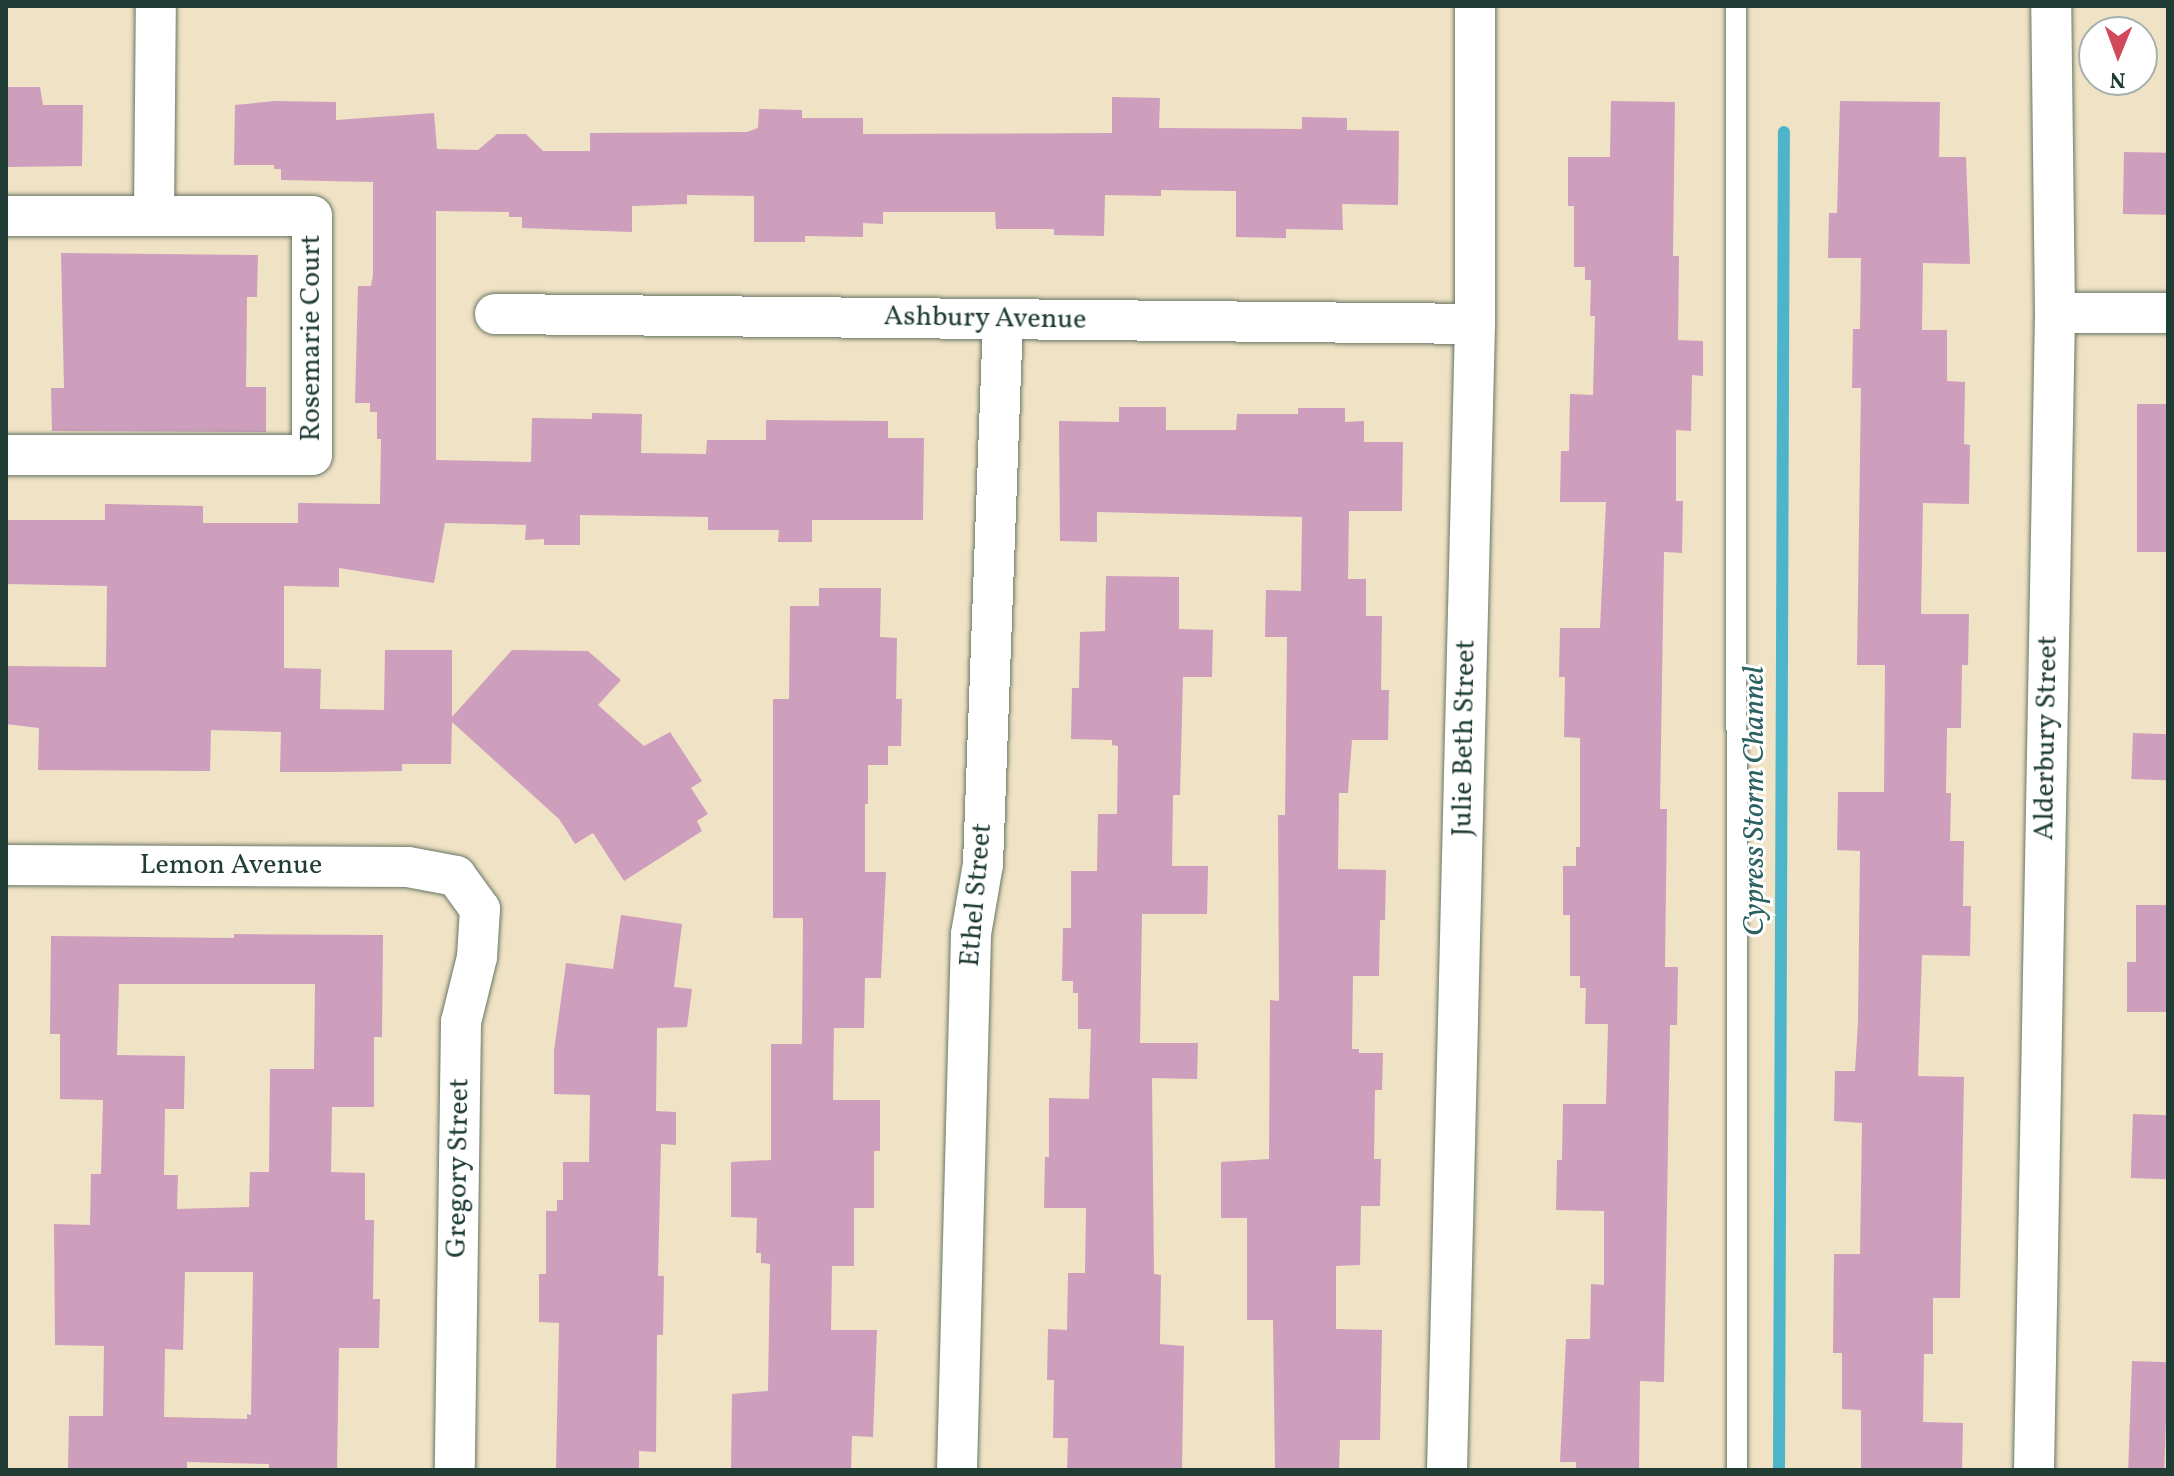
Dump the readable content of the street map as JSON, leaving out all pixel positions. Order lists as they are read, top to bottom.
{
  "streets": {
    "street": [
      "Ashbury Avenue",
      "Rosemarie Court",
      "Julie Beth Street",
      "Alderbury Street",
      "Lemon Avenue",
      "Ethel Street",
      "Gregory Street"
    ]
  },
  "crossings": [
    ["Ashbury Avenue", "Julie Beth Street"],
    ["Ashbury Avenue", "Ethel Street"],
    ["Lemon Avenue", "Gregory Street"]
  ],
  "water": ["Cypress Storm Channel"],
  "north": "bottom"
}
